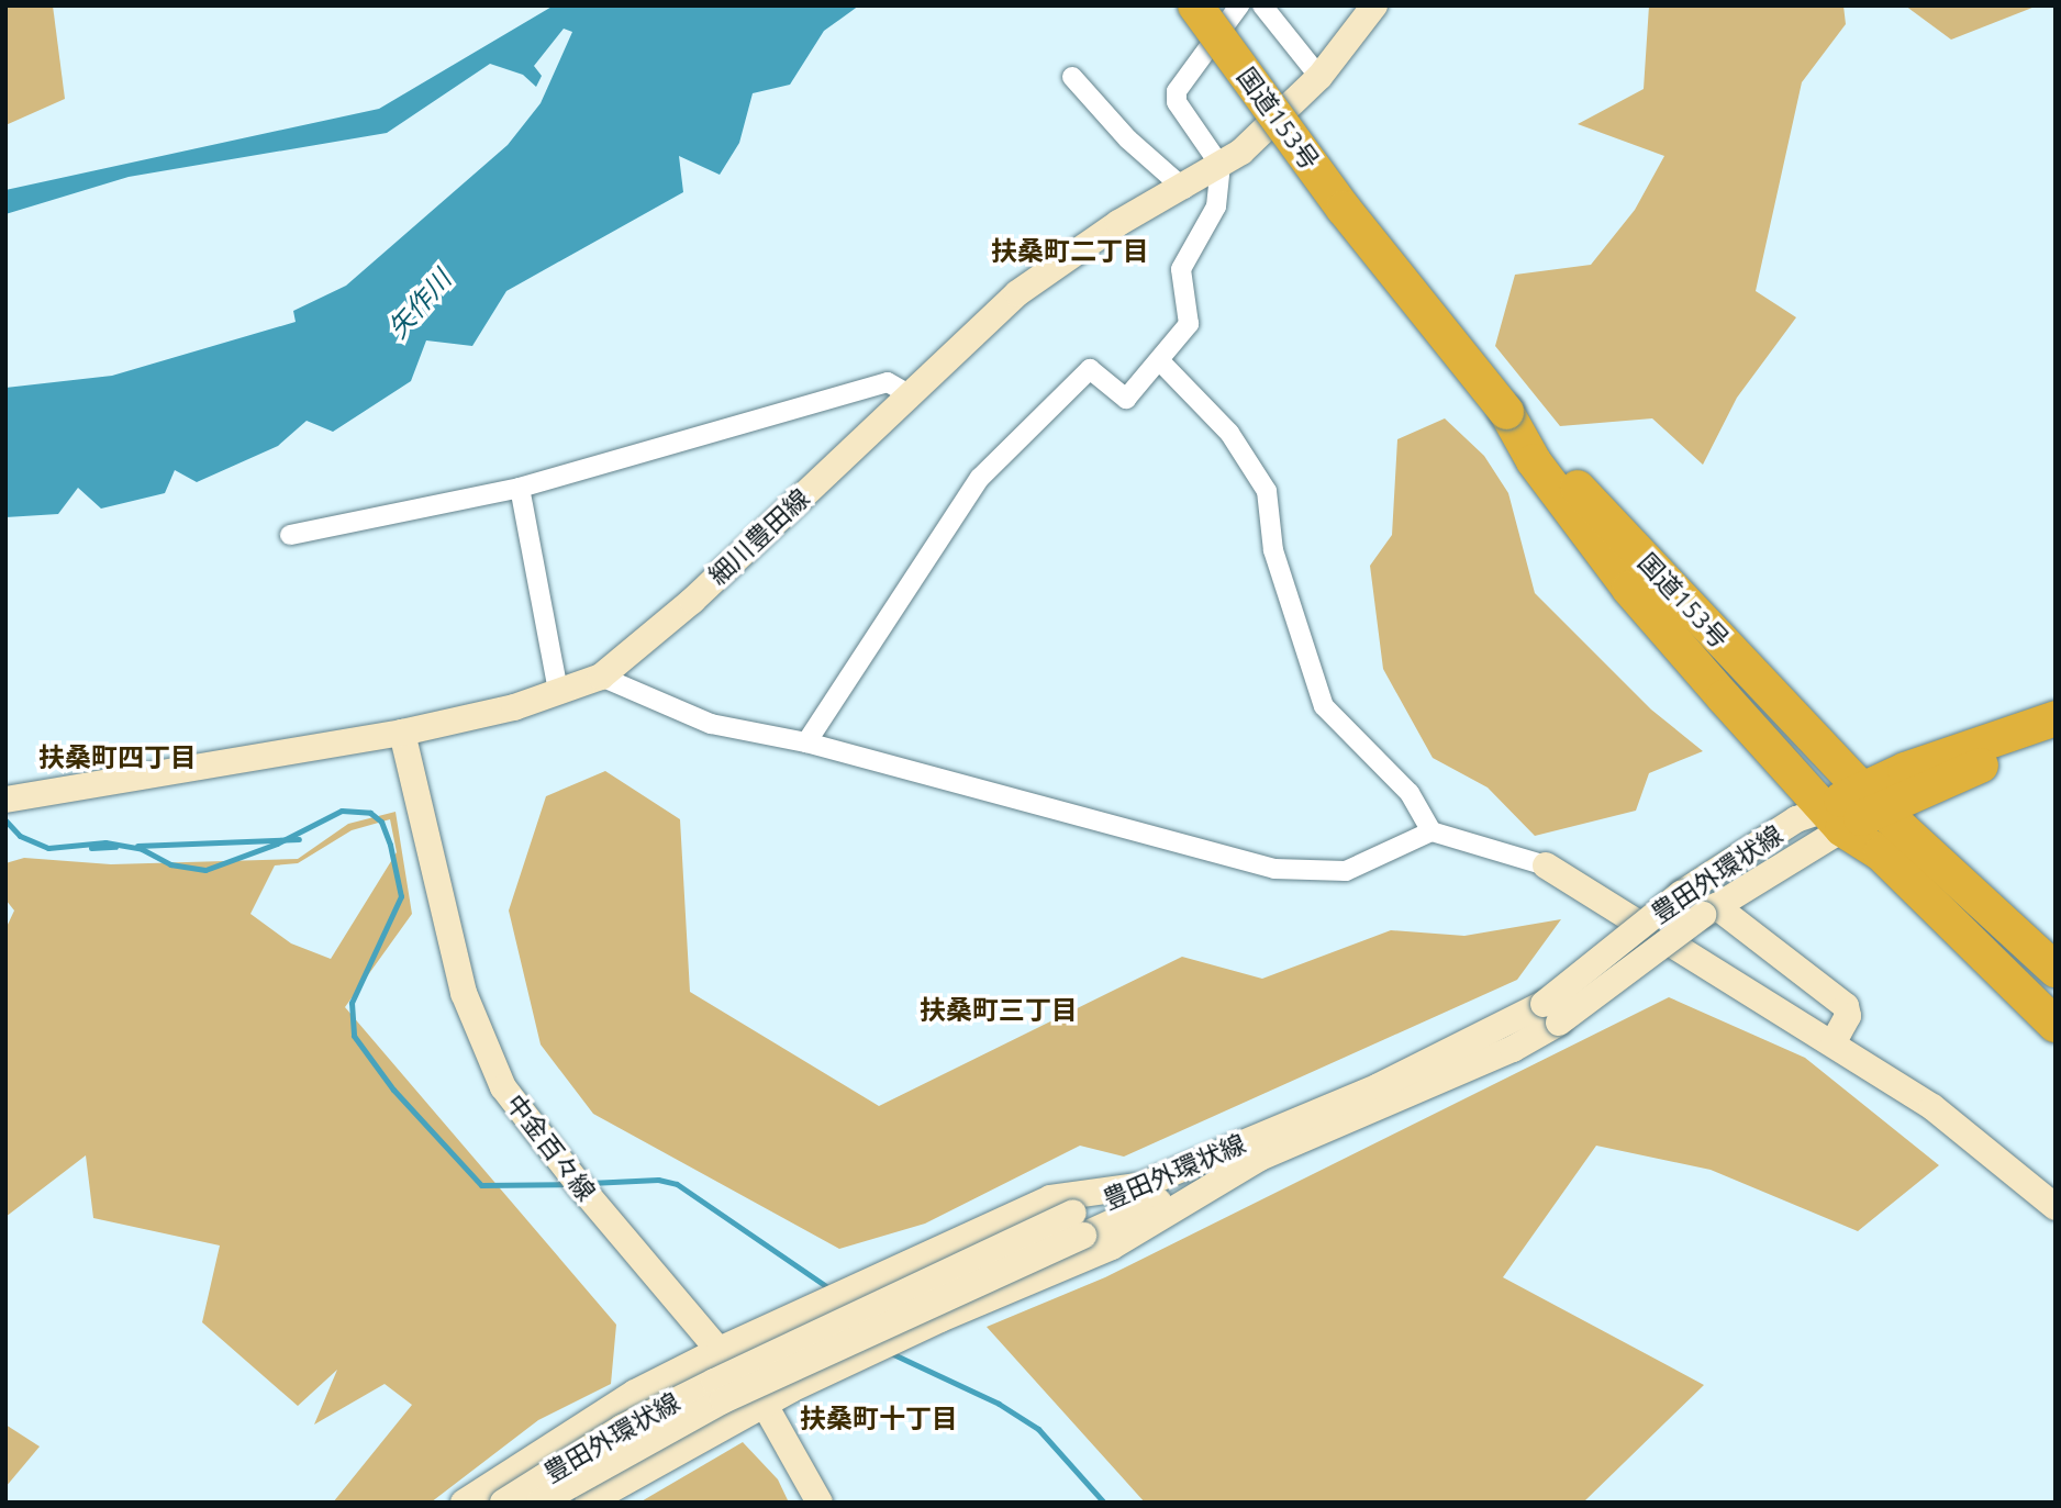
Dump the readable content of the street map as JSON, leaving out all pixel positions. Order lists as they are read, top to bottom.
{
  "streets": {
    "highway": ["国道153号"],
    "street": ["細川豊田線", "豊田外環状線", "中金百々線"]
  },
  "crossings": [
    ["国道153号", "豊田外環状線"],
    ["細川豊田線", "中金百々線"]
  ],
  "districts": [
    "扶桑町二丁目",
    "扶桑町四丁目",
    "扶桑町三丁目",
    "扶桑町十丁目"
  ],
  "water": ["矢作川"]
}
